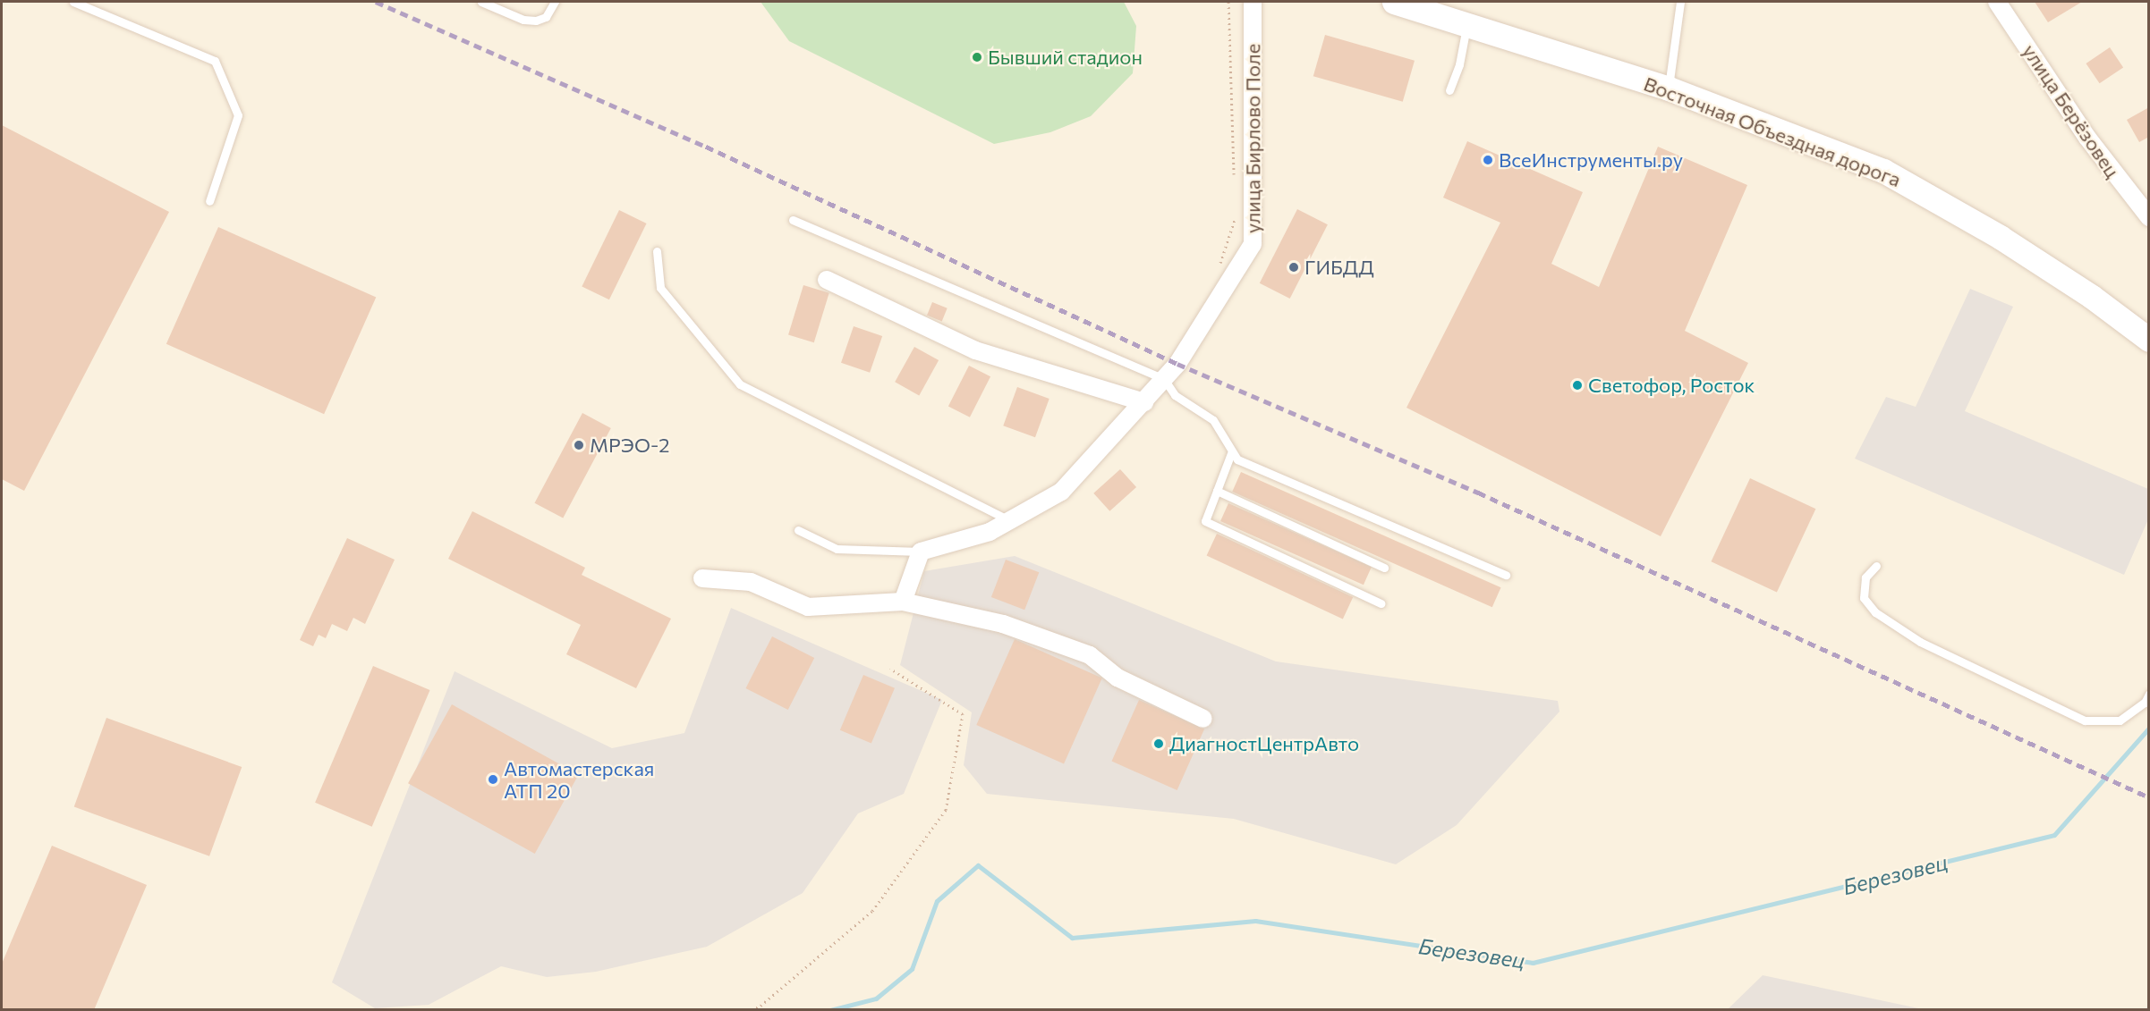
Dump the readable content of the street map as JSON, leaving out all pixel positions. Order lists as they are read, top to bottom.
{
  "streets": {
    "main road": ["Восточная Объездная дорога"],
    "street": ["улица Берёзовец", "улица Бирлово Поле"]
  },
  "water": ["Березовец"],
  "places": [
    "Бывший стадион",
    "ВсеИнструменты.ру",
    "ГИБДД",
    "Светофор, Росток",
    "МРЭО-2",
    "ДиагностЦентрАвто",
    "Автомастерская АТП 20"
  ]
}
